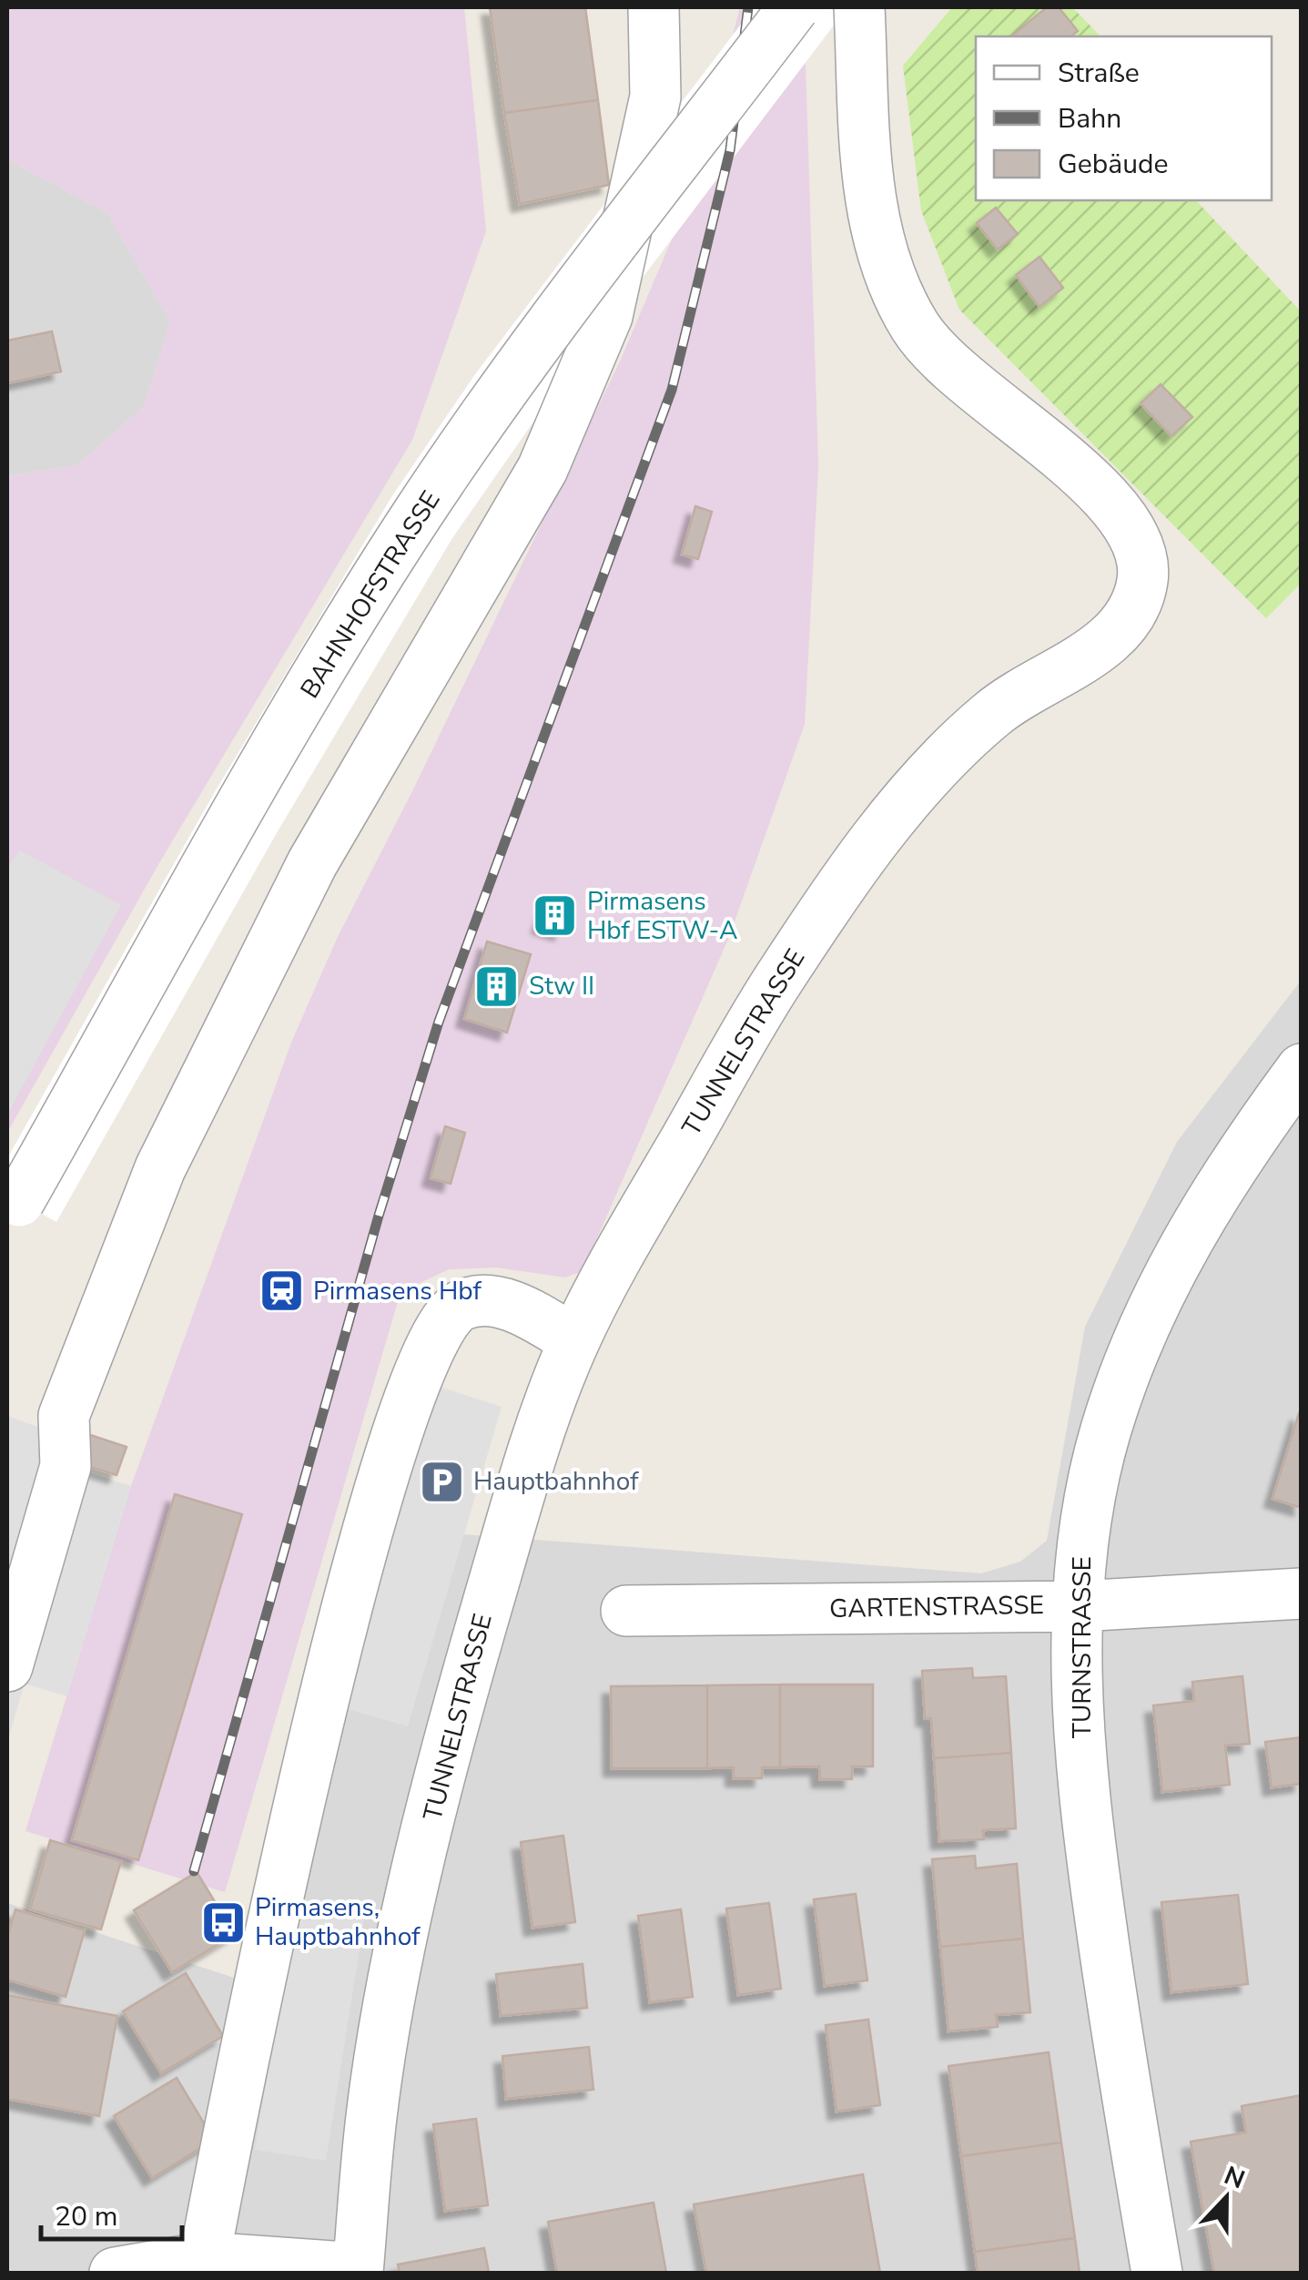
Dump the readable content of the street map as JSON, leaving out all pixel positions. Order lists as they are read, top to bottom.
{
  "streets": {
    "street": [
      "BAHNHOFSTRASSE",
      "TUNNELSTRASSE",
      "GARTENSTRASSE",
      "TURNSTRASSE"
    ]
  },
  "crossings": [
    ["GARTENSTRASSE", "TURNSTRASSE"]
  ],
  "places": {
    "building": ["Pirmasens Hbf ESTW-A", "Stw II"],
    "station": ["Pirmasens Hbf"],
    "parking": ["Hauptbahnhof"],
    "bus stop": ["Pirmasens, Hauptbahnhof"]
  },
  "legend": ["Straße", "Bahn", "Gebäude"],
  "scale_bar": "20 m",
  "north": "top"
}
